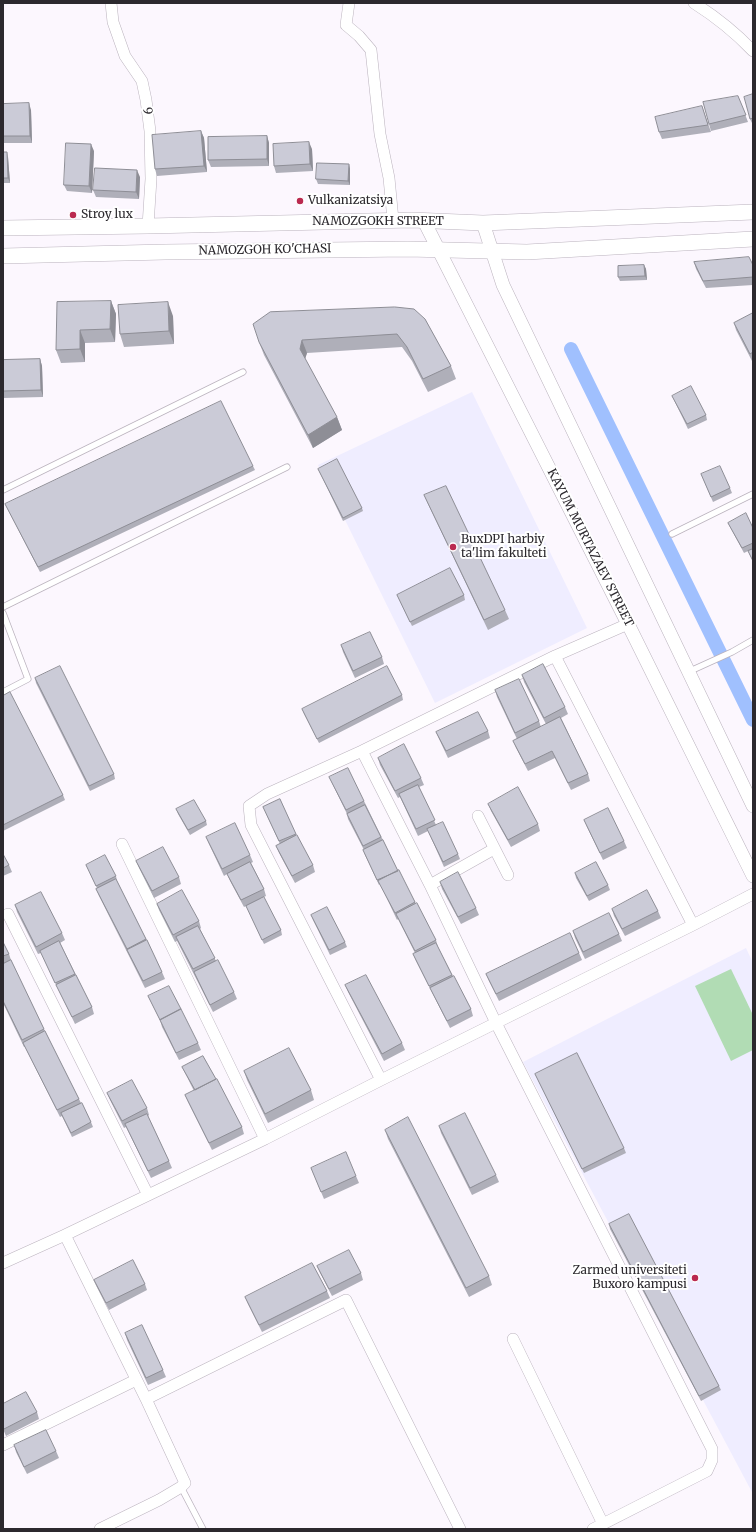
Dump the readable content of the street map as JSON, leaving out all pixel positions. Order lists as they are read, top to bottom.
{
  "streets": {
    "main road": ["NAMOZGOKH STREET", "NAMOZGOH KO'CHASI"],
    "street": ["9", "KAYUM MURTAZAEV STREET"]
  },
  "crossings": [
    ["9", "NAMOZGOKH STREET"],
    ["NAMOZGOKH STREET", "KAYUM MURTAZAEV STREET"],
    ["NAMOZGOH KO'CHASI", "KAYUM MURTAZAEV STREET"]
  ],
  "places": [
    "Vulkanizatsiya",
    "Stroy lux",
    "BuxDPI harbiy ta'lim fakulteti",
    "Zarmed universiteti Buxoro kampusi"
  ]
}
